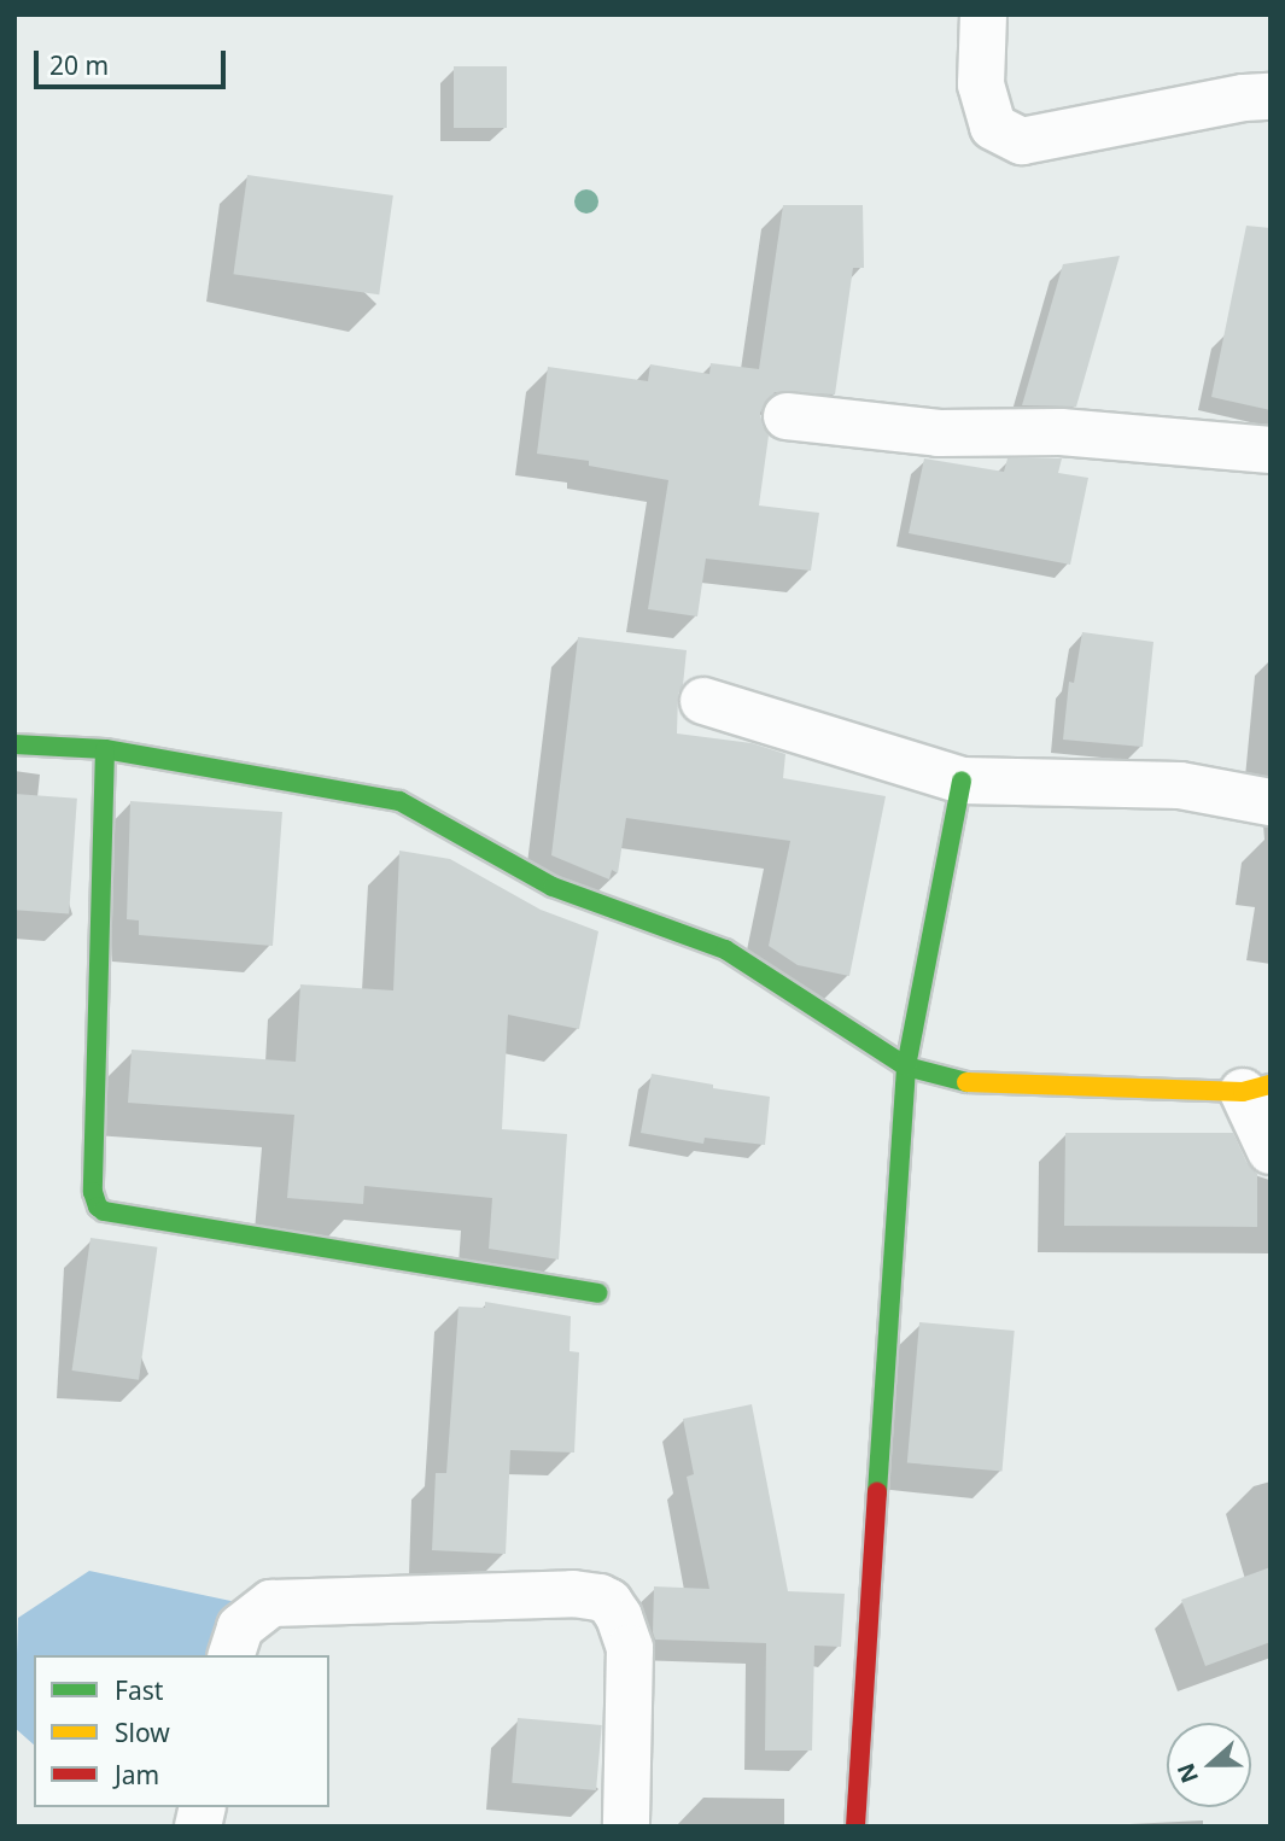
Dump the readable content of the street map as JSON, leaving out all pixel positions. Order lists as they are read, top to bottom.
{
  "legend": ["Fast", "Slow", "Jam"],
  "scale_bar": "20 m",
  "north": "left"
}
